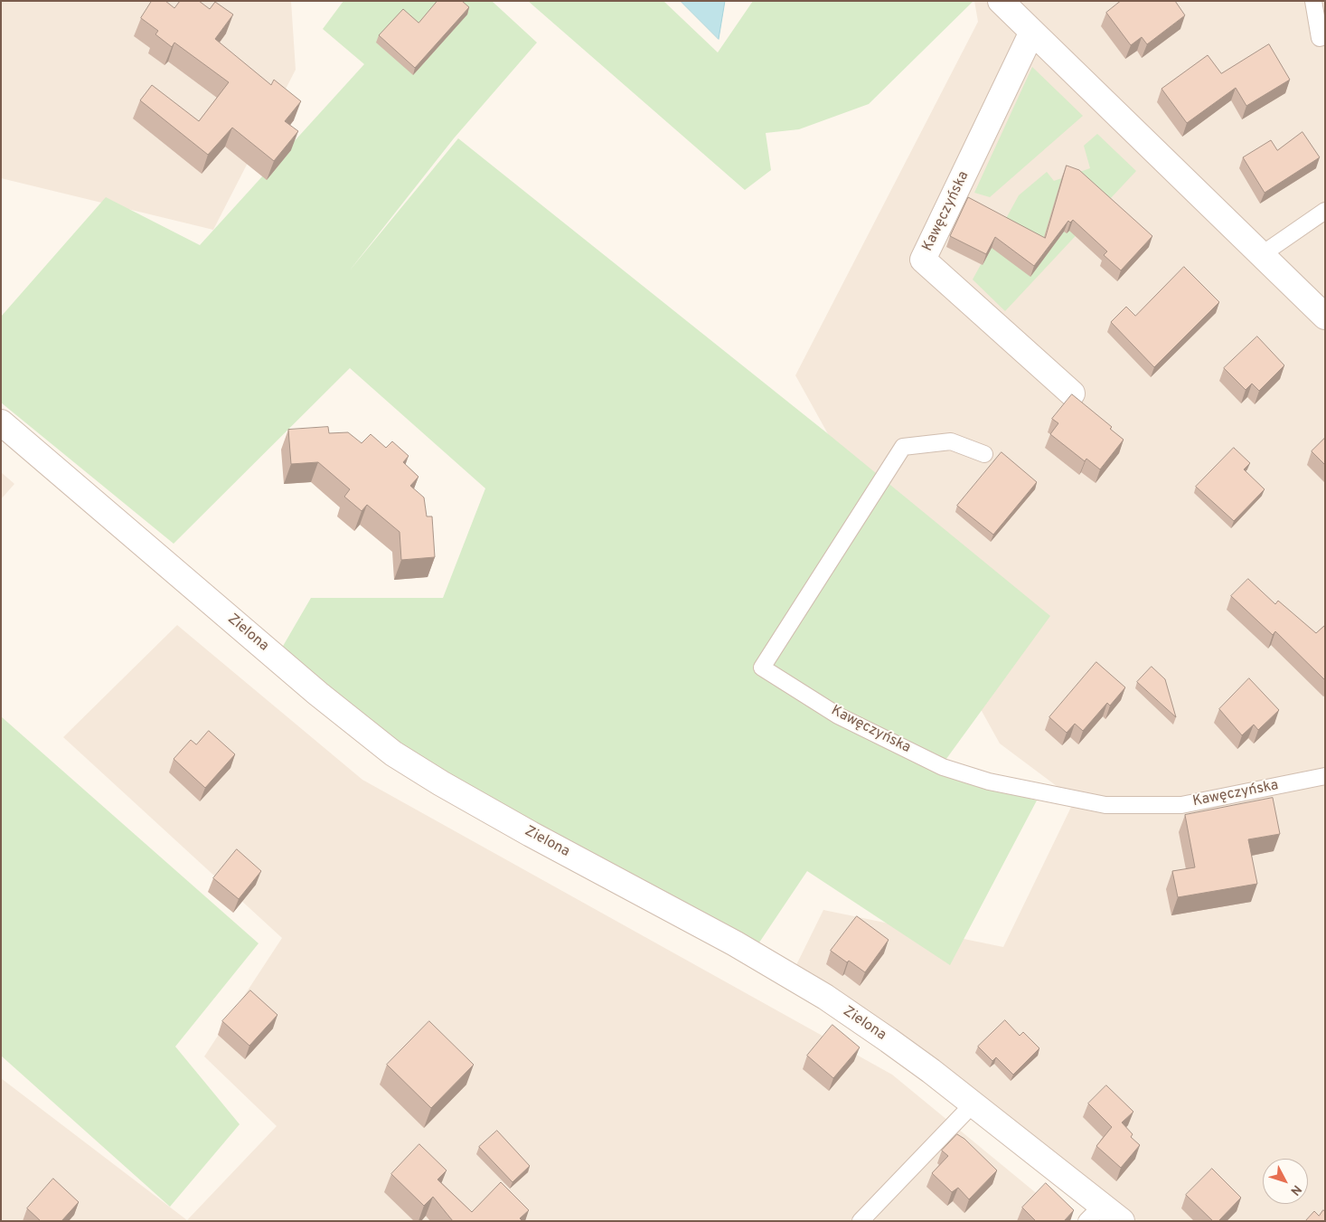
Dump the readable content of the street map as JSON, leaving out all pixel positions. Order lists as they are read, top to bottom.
{
  "streets": {
    "street": ["Kawęczyńska", "Zielona"]
  },
  "north": "bottom right"
}
